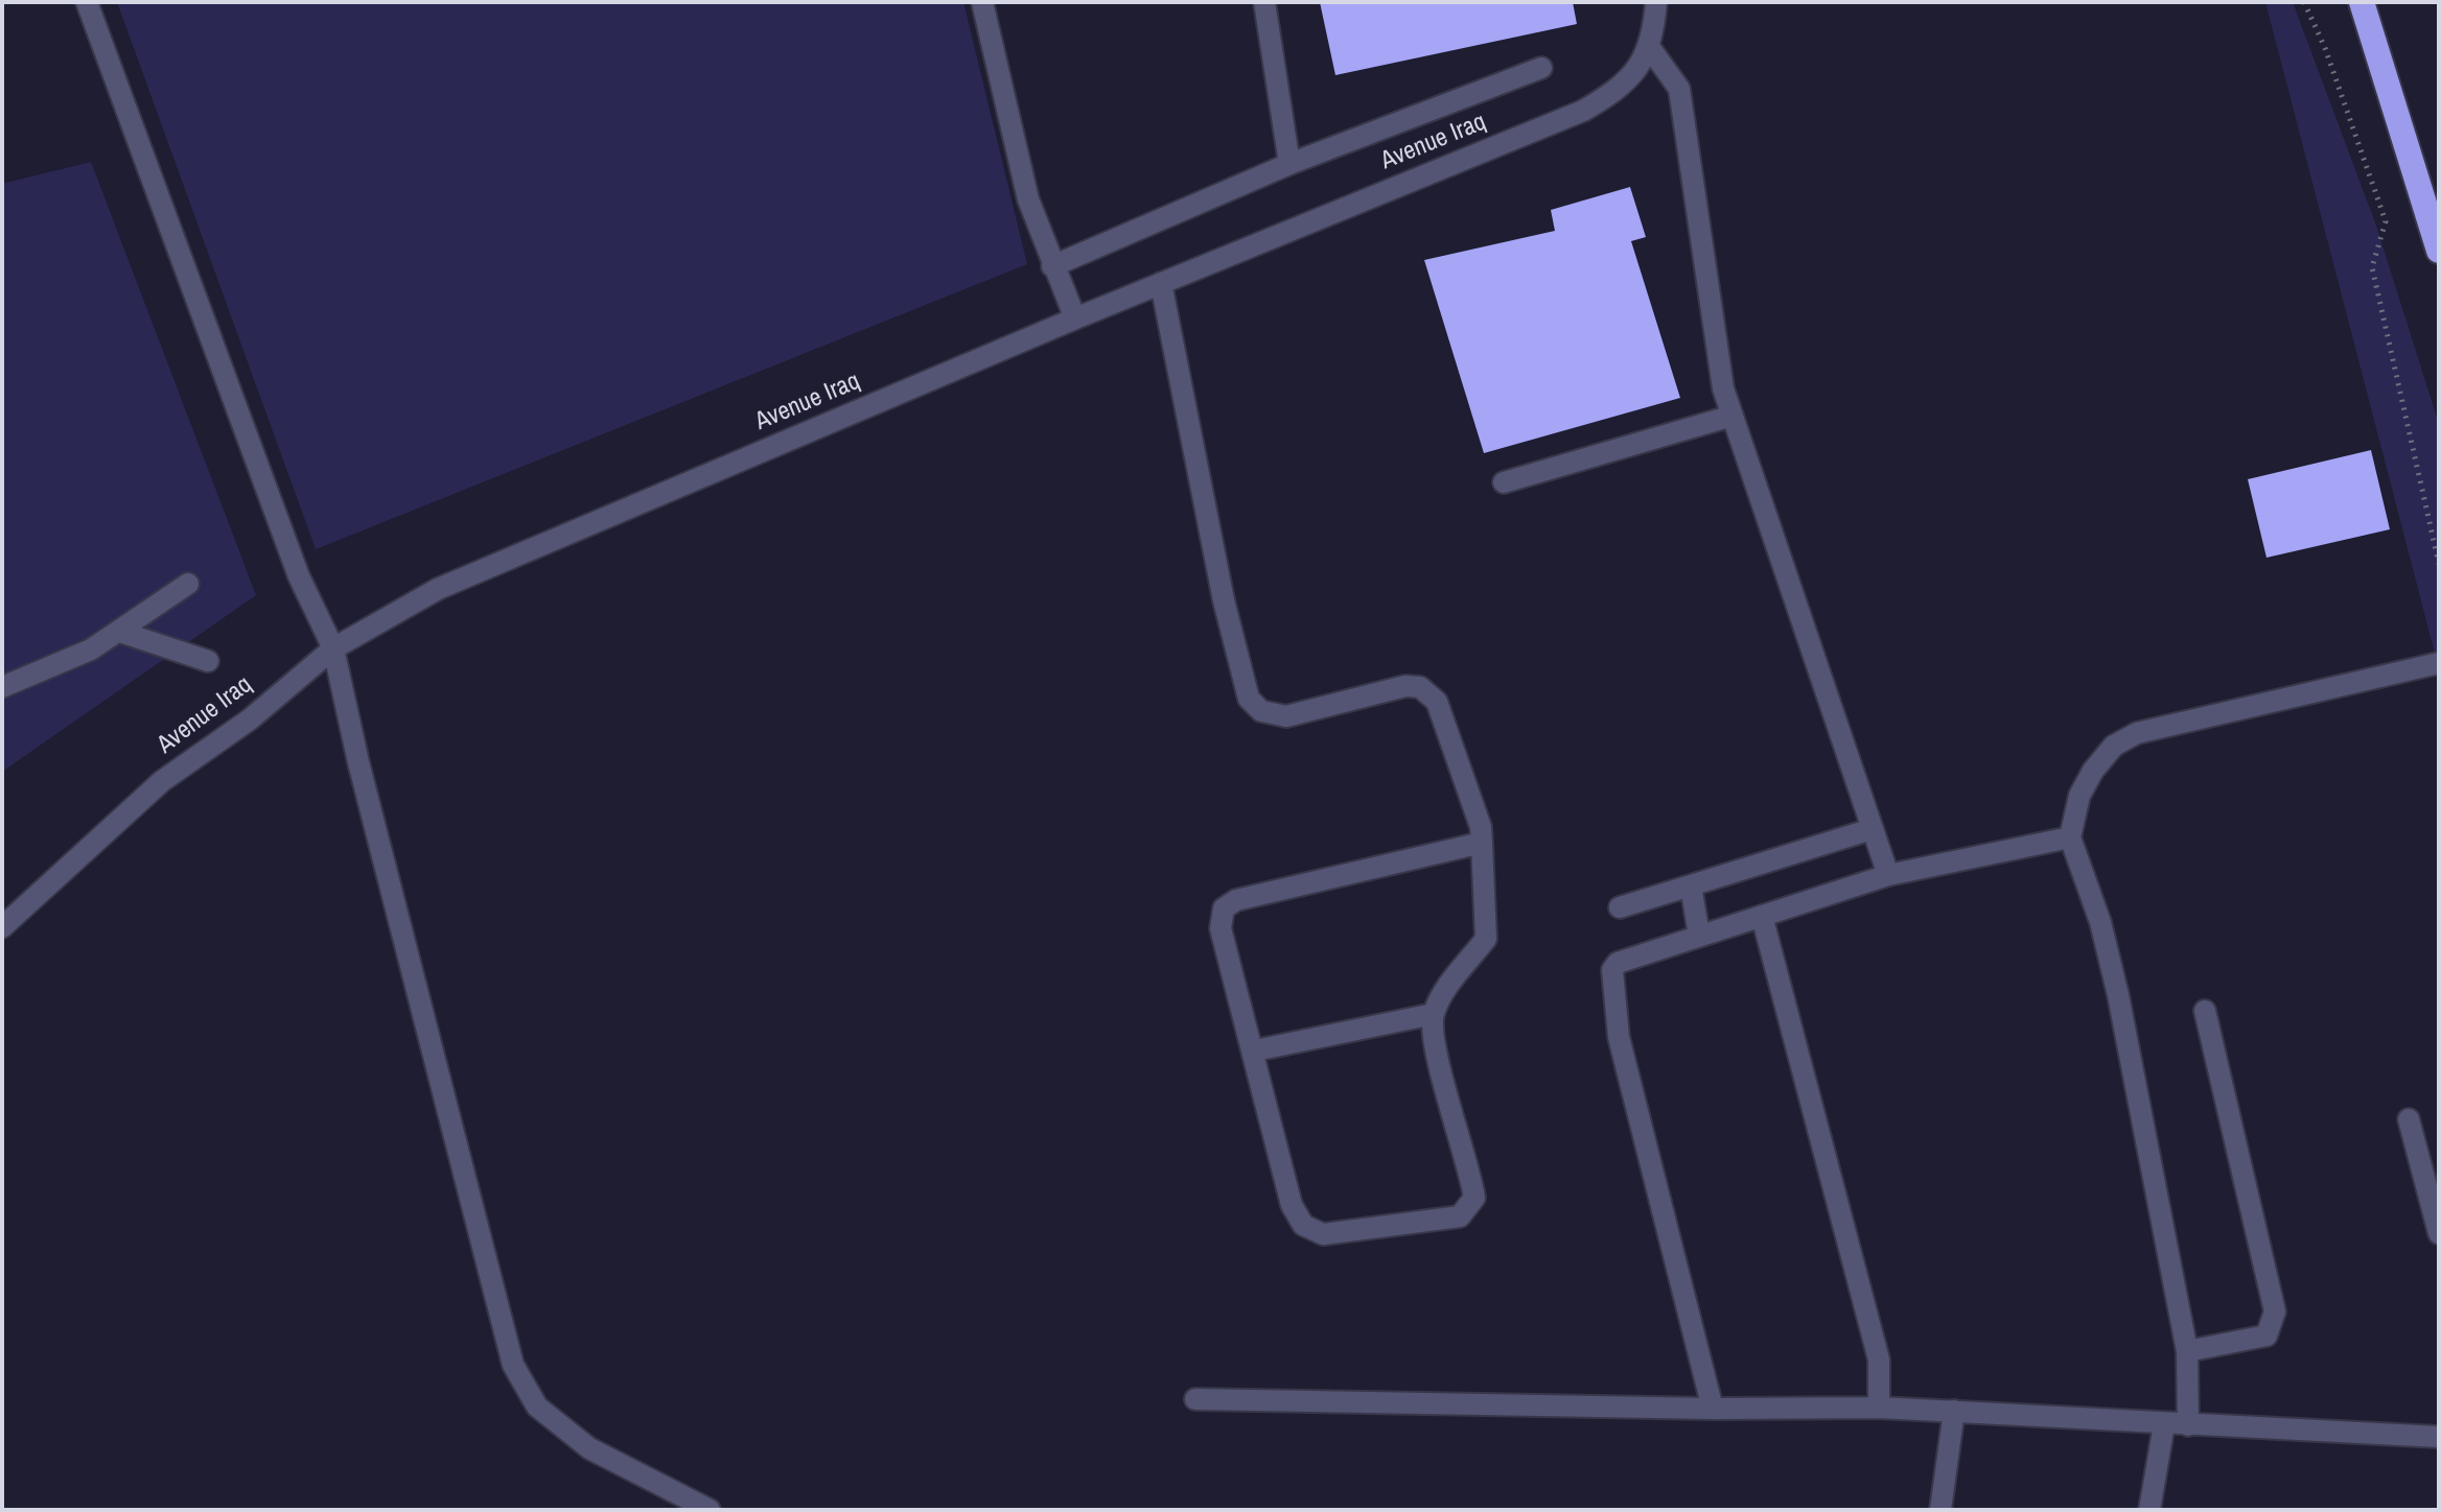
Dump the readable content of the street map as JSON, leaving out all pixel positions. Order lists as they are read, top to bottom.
{
  "streets": {
    "street": ["Avenue Iraq"]
  }
}
